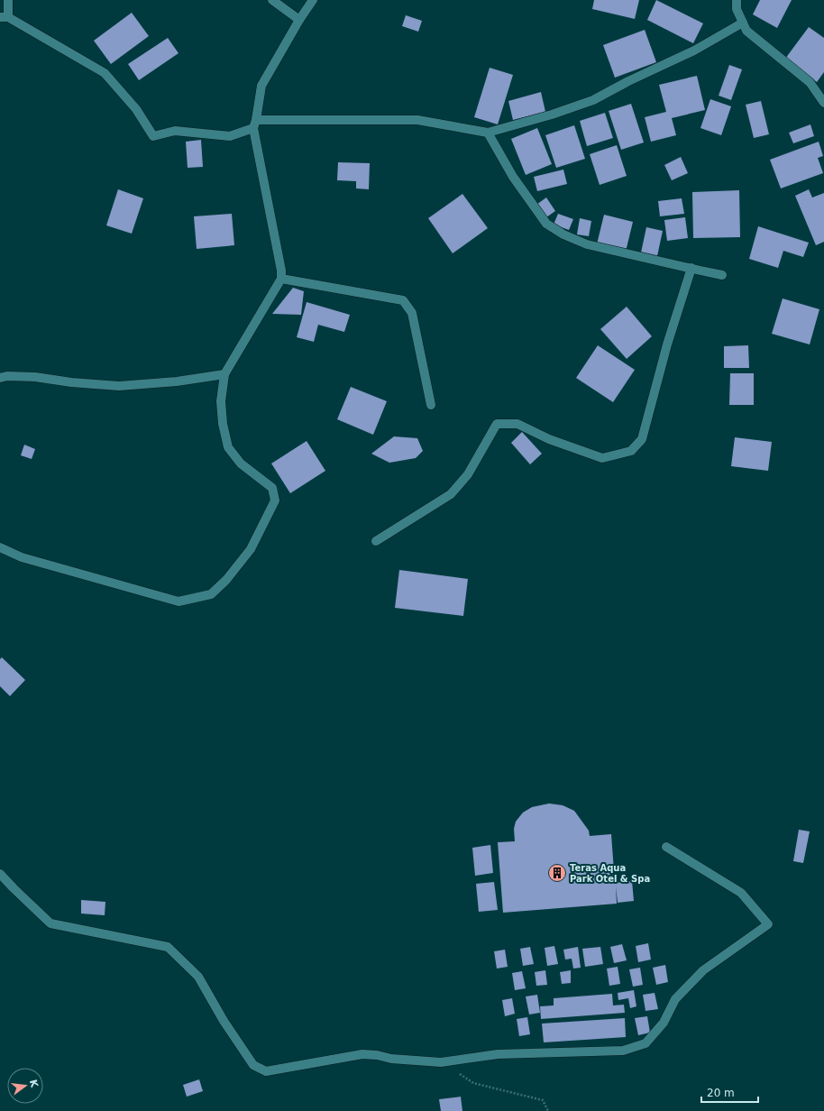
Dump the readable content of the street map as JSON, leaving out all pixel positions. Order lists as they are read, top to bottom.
{
  "places": {
    "building": ["Teras Aqua Park Otel & Spa"]
  },
  "scale_bar": "20 m",
  "north": "right"
}
